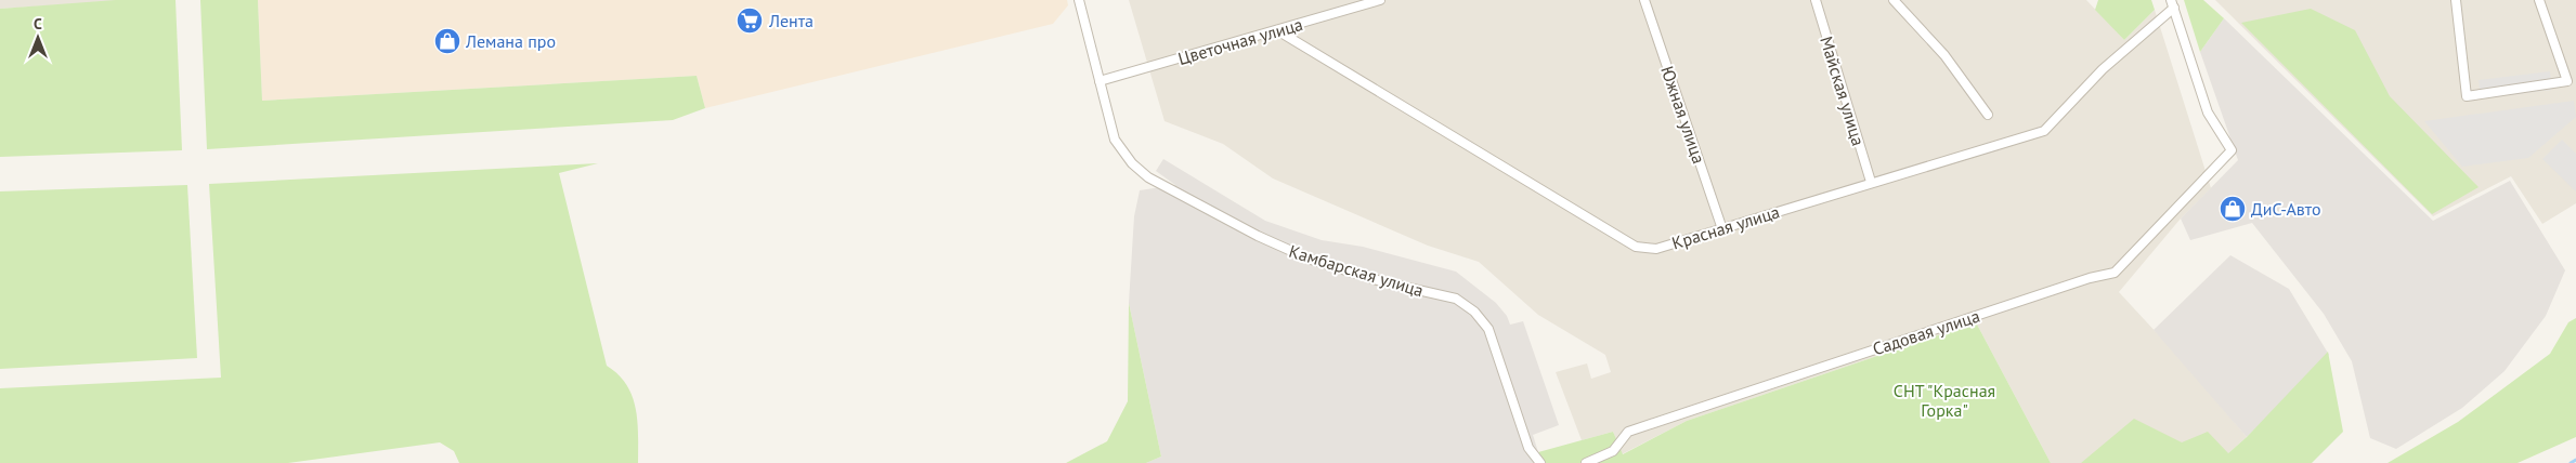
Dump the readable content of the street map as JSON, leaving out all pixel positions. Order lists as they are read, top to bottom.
{
  "streets": {
    "street": [
      "Цветочная улица",
      "Майская улица",
      "Южная улица",
      "Красная улица",
      "Камбарская улица",
      "Садовая улица"
    ]
  },
  "crossings": [
    ["Цветочная улица", "Красная улица"],
    ["Цветочная улица", "Камбарская улица"],
    ["Майская улица", "Красная улица"],
    ["Южная улица", "Красная улица"],
    ["Красная улица", "Садовая улица"]
  ],
  "parks": ["СНТ \"Красная Горка\""],
  "places": {
    "supermarket": ["Лента"],
    "shop": ["Лемана про", "ДиС-Авто"]
  },
  "north": "top"
}
